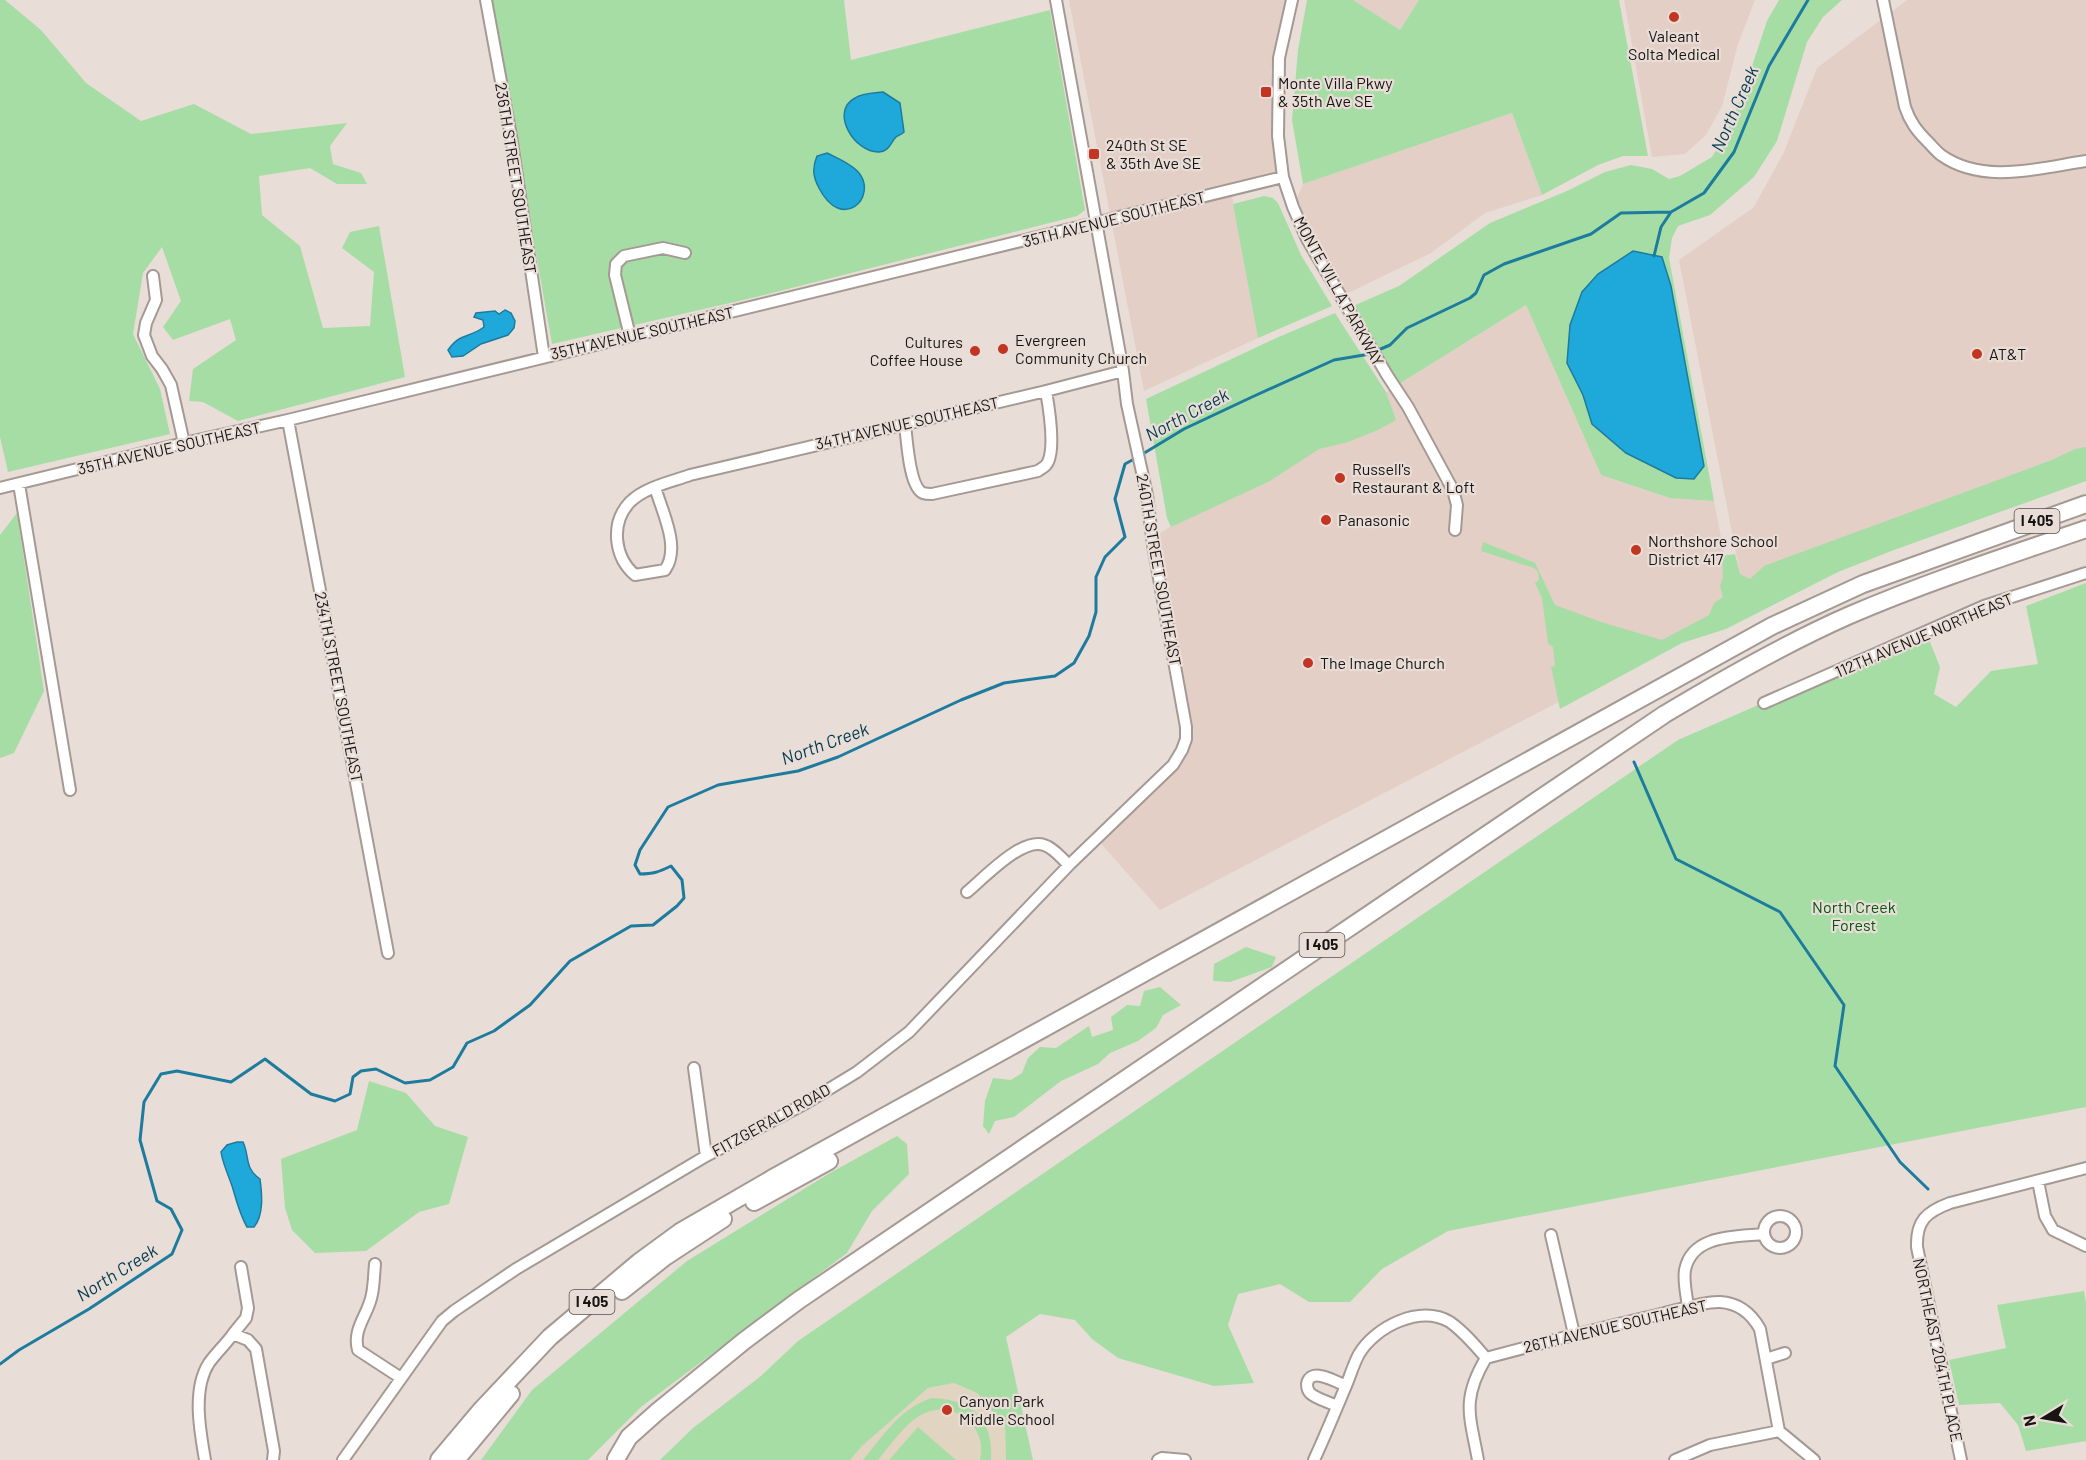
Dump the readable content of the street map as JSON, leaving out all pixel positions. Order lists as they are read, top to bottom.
{
  "streets": {
    "highway": ["I 405"],
    "street": [
      "236TH STREET SOUTHEAST",
      "35TH AVENUE SOUTHEAST",
      "MONTE VILLA PARKWAY",
      "34TH AVENUE SOUTHEAST",
      "240TH STREET SOUTHEAST",
      "112TH AVENUE NORTHEAST",
      "234TH STREET SOUTHEAST",
      "FITZGERALD ROAD",
      "26TH AVENUE SOUTHEAST",
      "NORTHEAST 204TH PLACE"
    ]
  },
  "crossings": [
    ["236TH STREET SOUTHEAST", "35TH AVENUE SOUTHEAST"],
    ["35TH AVENUE SOUTHEAST", "MONTE VILLA PARKWAY"],
    ["35TH AVENUE SOUTHEAST", "240TH STREET SOUTHEAST"],
    ["35TH AVENUE SOUTHEAST", "234TH STREET SOUTHEAST"],
    ["34TH AVENUE SOUTHEAST", "240TH STREET SOUTHEAST"],
    ["240TH STREET SOUTHEAST", "FITZGERALD ROAD"]
  ],
  "water": ["North Creek"],
  "parks": ["North Creek Forest"],
  "places": {
    "other": [
      "Valeant Solta Medical",
      "Evergreen Community Church",
      "Cultures Coffee House",
      "AT&T",
      "Russell's Restaurant & Loft",
      "Panasonic",
      "Northshore School District 417",
      "The Image Church",
      "Canyon Park Middle School"
    ],
    "transit": ["Monte Villa Pkwy & 35th Ave SE", "240th St SE & 35th Ave SE"]
  },
  "north": "left"
}
